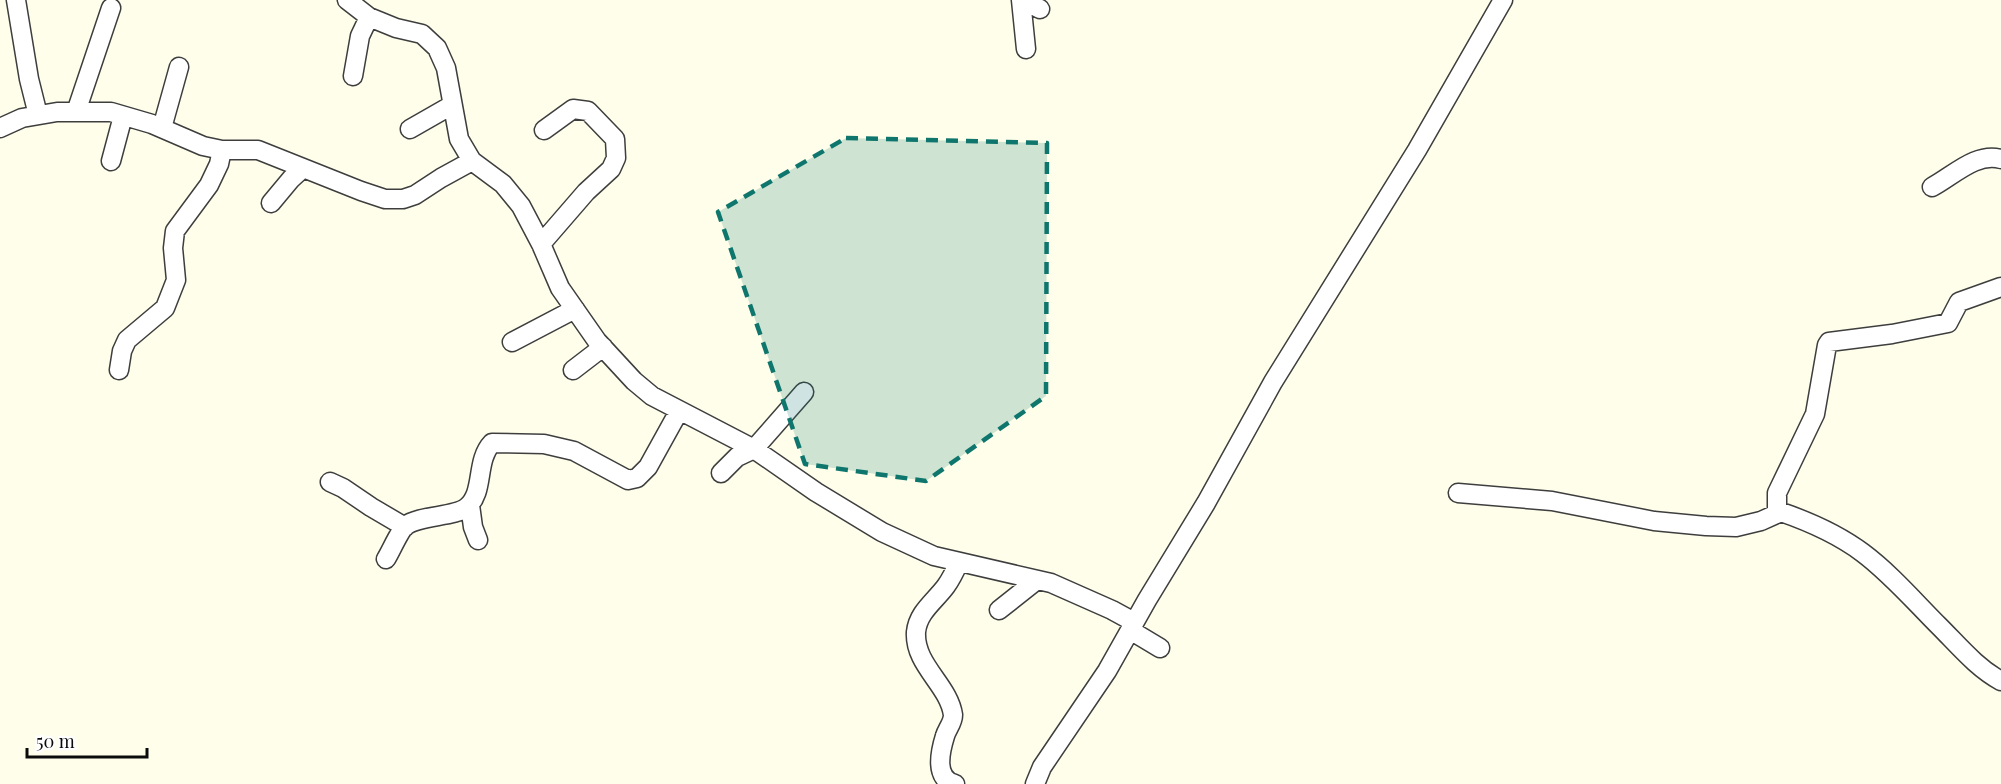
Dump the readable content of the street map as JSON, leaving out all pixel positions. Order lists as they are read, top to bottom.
{
  "scale_bar": "50 m"
}
